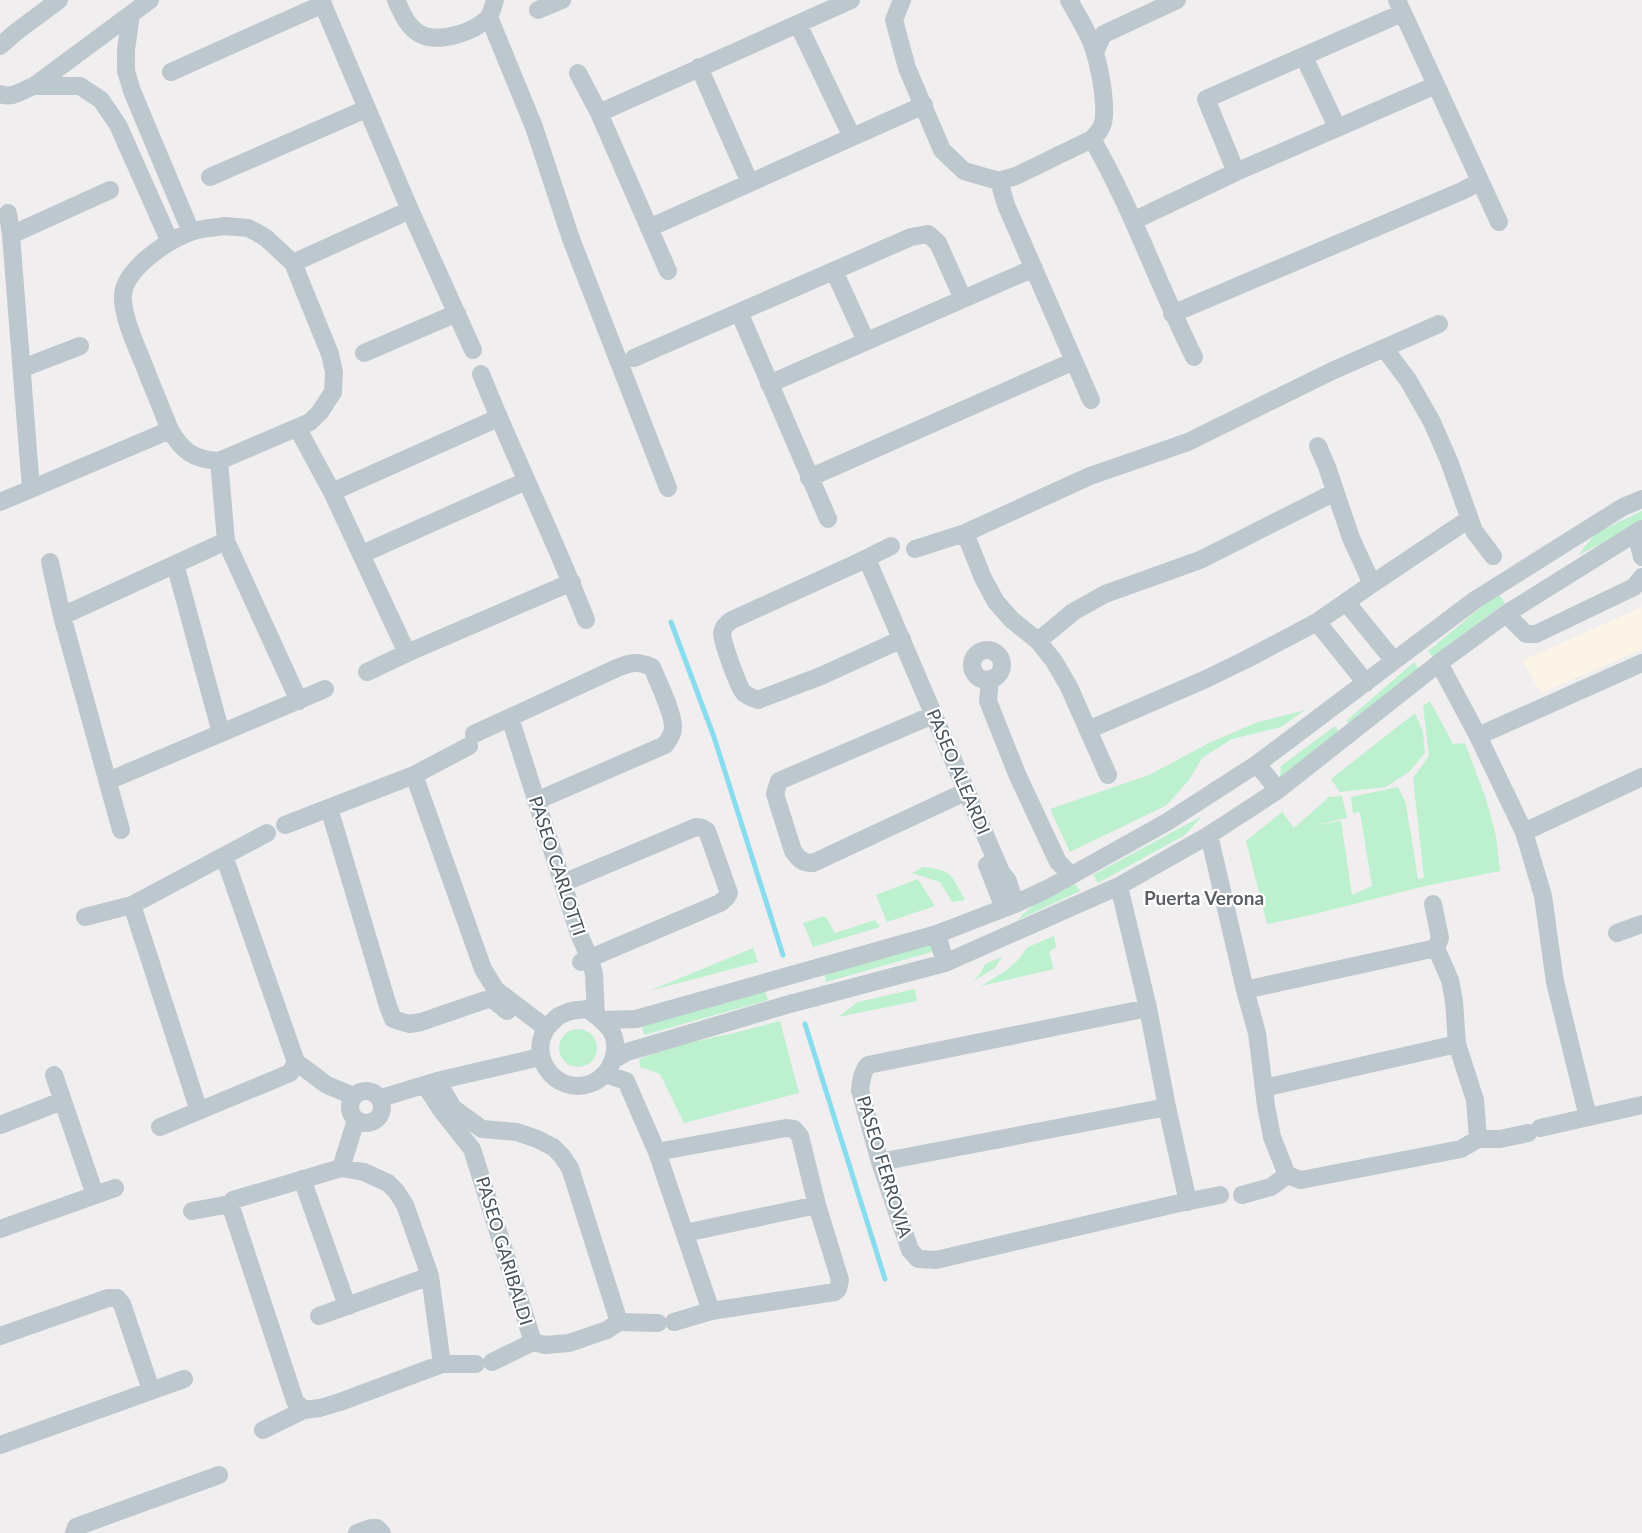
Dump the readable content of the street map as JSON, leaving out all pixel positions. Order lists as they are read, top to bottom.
{
  "streets": {
    "street": [
      "PASEO ALEARDI",
      "PASEO CARLOTTI",
      "PASEO FERROVIA",
      "PASEO GARIBALDI"
    ]
  },
  "districts": ["Puerta Verona"]
}
